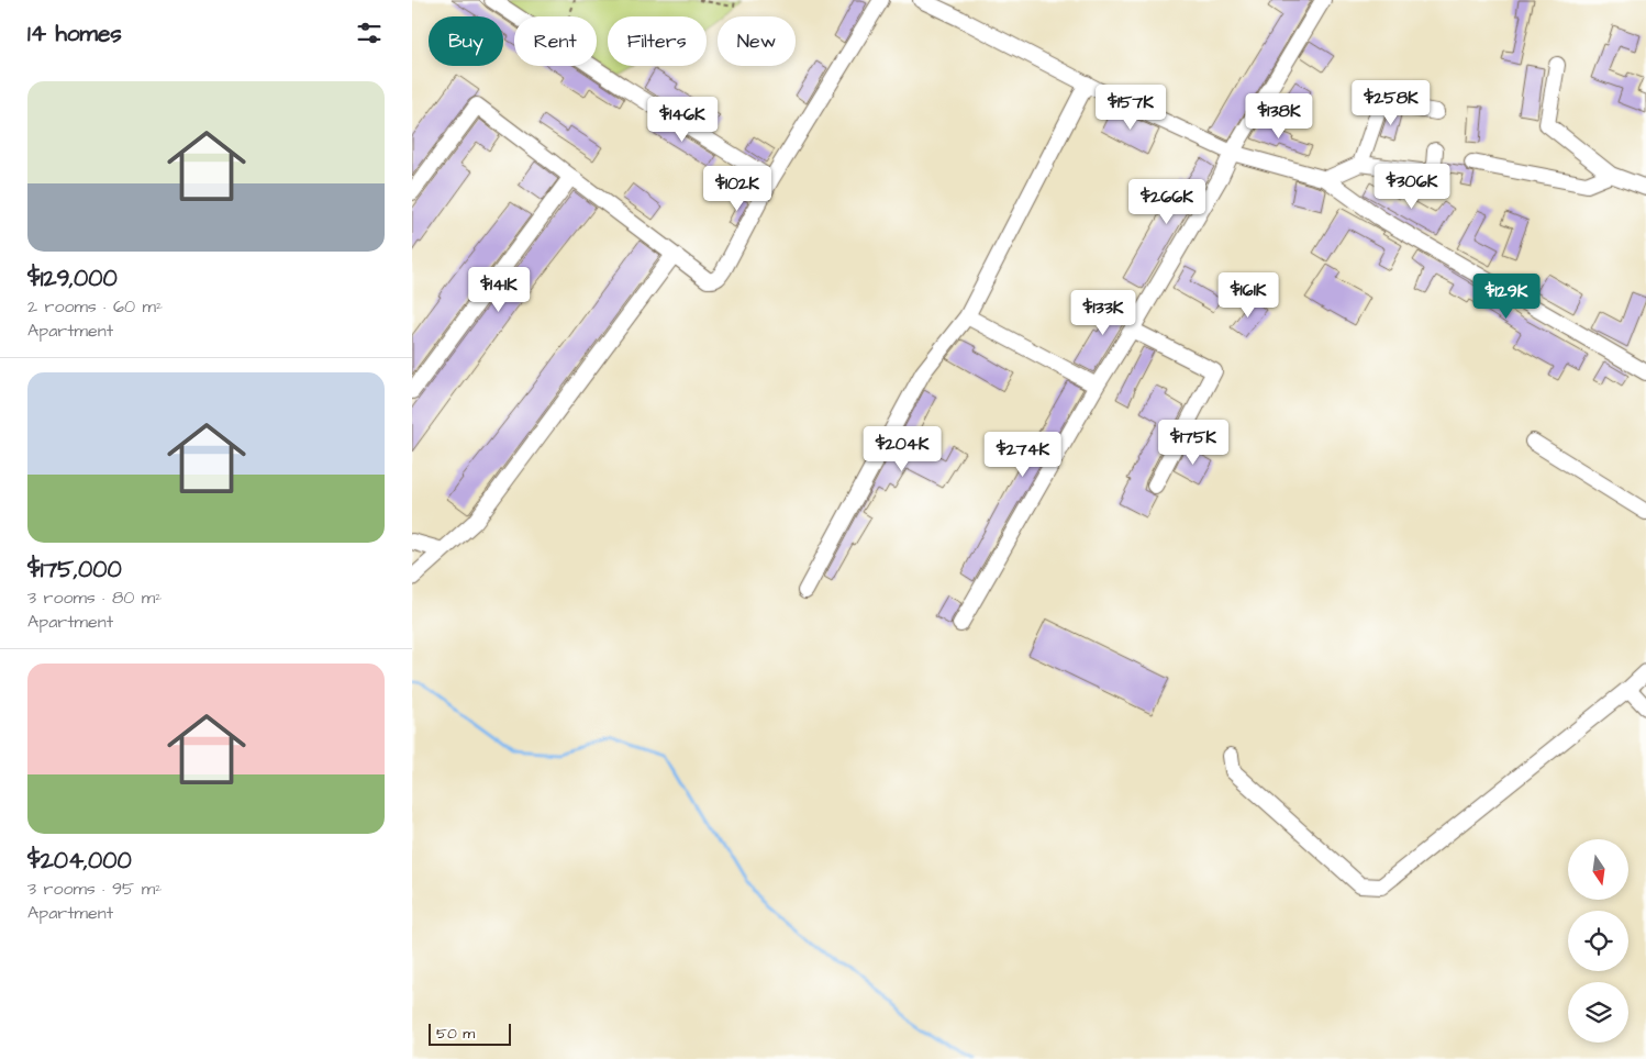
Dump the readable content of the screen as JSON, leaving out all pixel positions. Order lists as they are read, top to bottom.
{
  "scale_bar": "50 m",
  "north": "bottom",
  "page": {
    "heading": "14 homes",
    "chip": [
      "Buy",
      "Rent",
      "Filters",
      "New"
    ],
    "list": [
      {
        "name": "$129,000",
        "note": "2 rooms · 60 m² · Apartment"
      },
      {
        "name": "$175,000",
        "note": "3 rooms · 80 m² · Apartment"
      },
      {
        "name": "$204,000",
        "note": "3 rooms · 95 m² · Apartment"
      }
    ],
    "price": [
      "$258K",
      "$157K",
      "$138K",
      "$146K",
      "$306K",
      "$102K",
      "$266K",
      "$141K",
      "$161K",
      "$129K",
      "$133K",
      "$175K",
      "$204K",
      "$274K"
    ],
    "scale": "50 m"
  }
}
